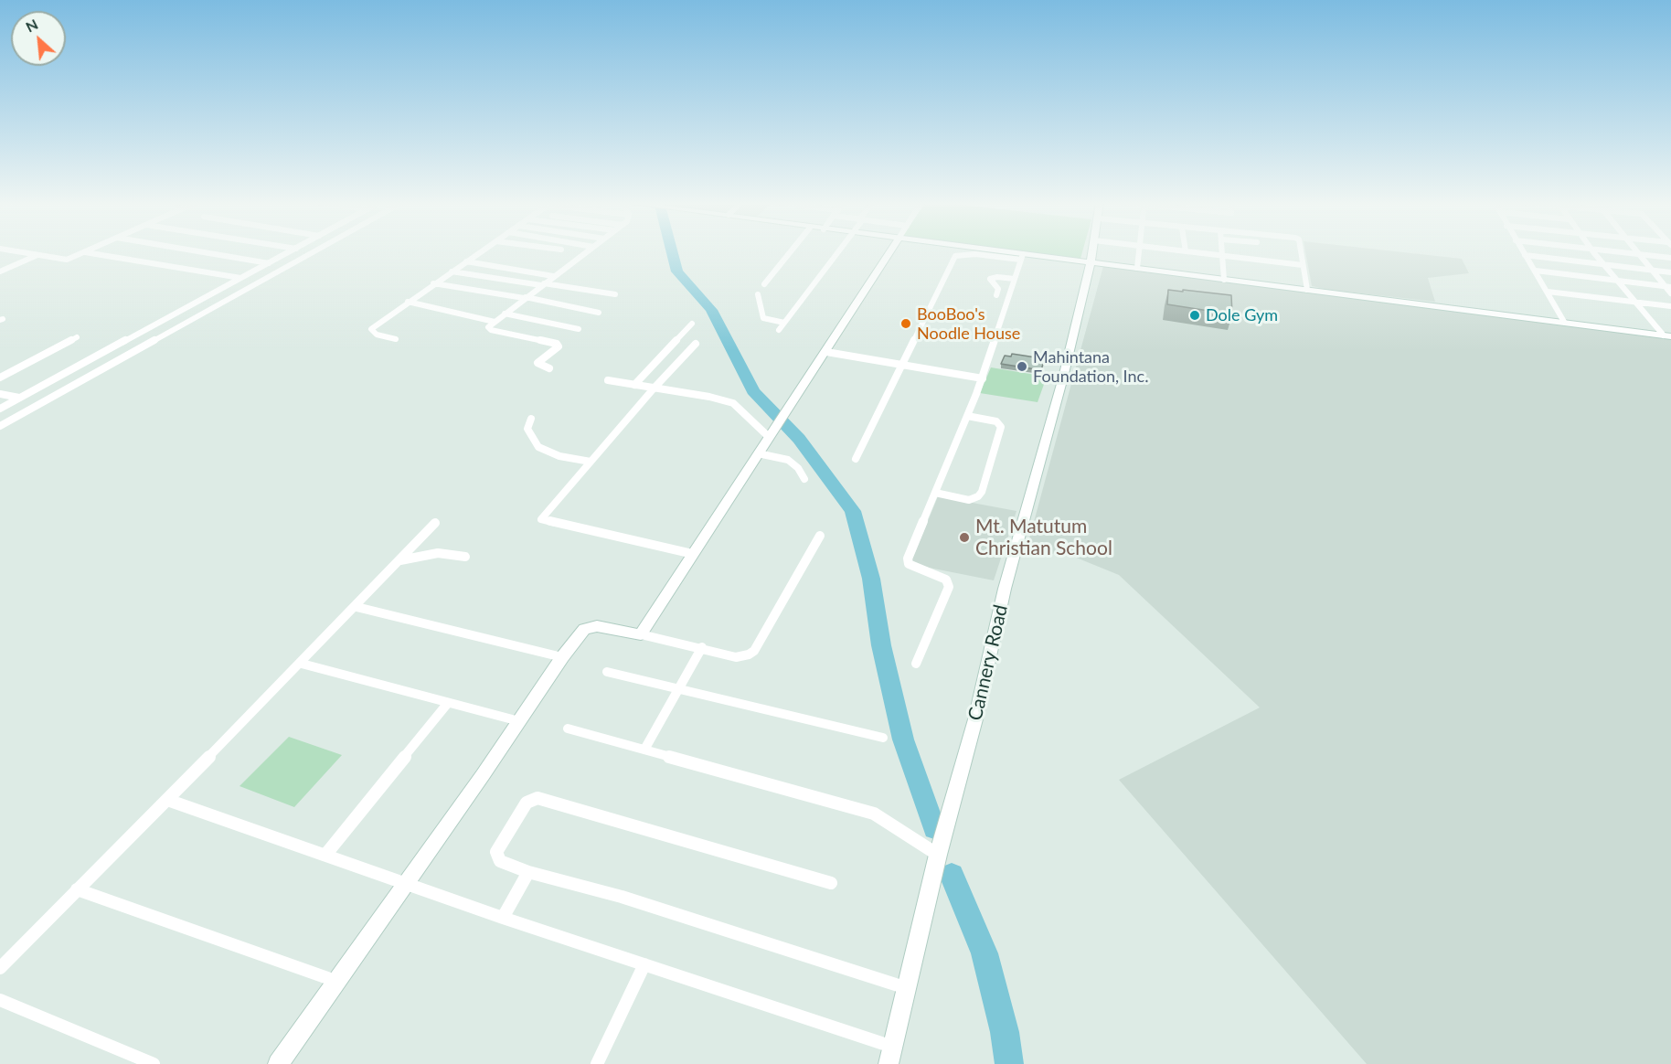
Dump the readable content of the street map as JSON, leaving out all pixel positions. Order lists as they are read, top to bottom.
{
  "streets": {
    "main road": ["Cannery Road"]
  },
  "places": [
    "Dole Gym",
    "BooBoo's Noodle House",
    "Mahintana Foundation, Inc.",
    "Mt. Matutum Christian School"
  ],
  "north": "top left"
}
